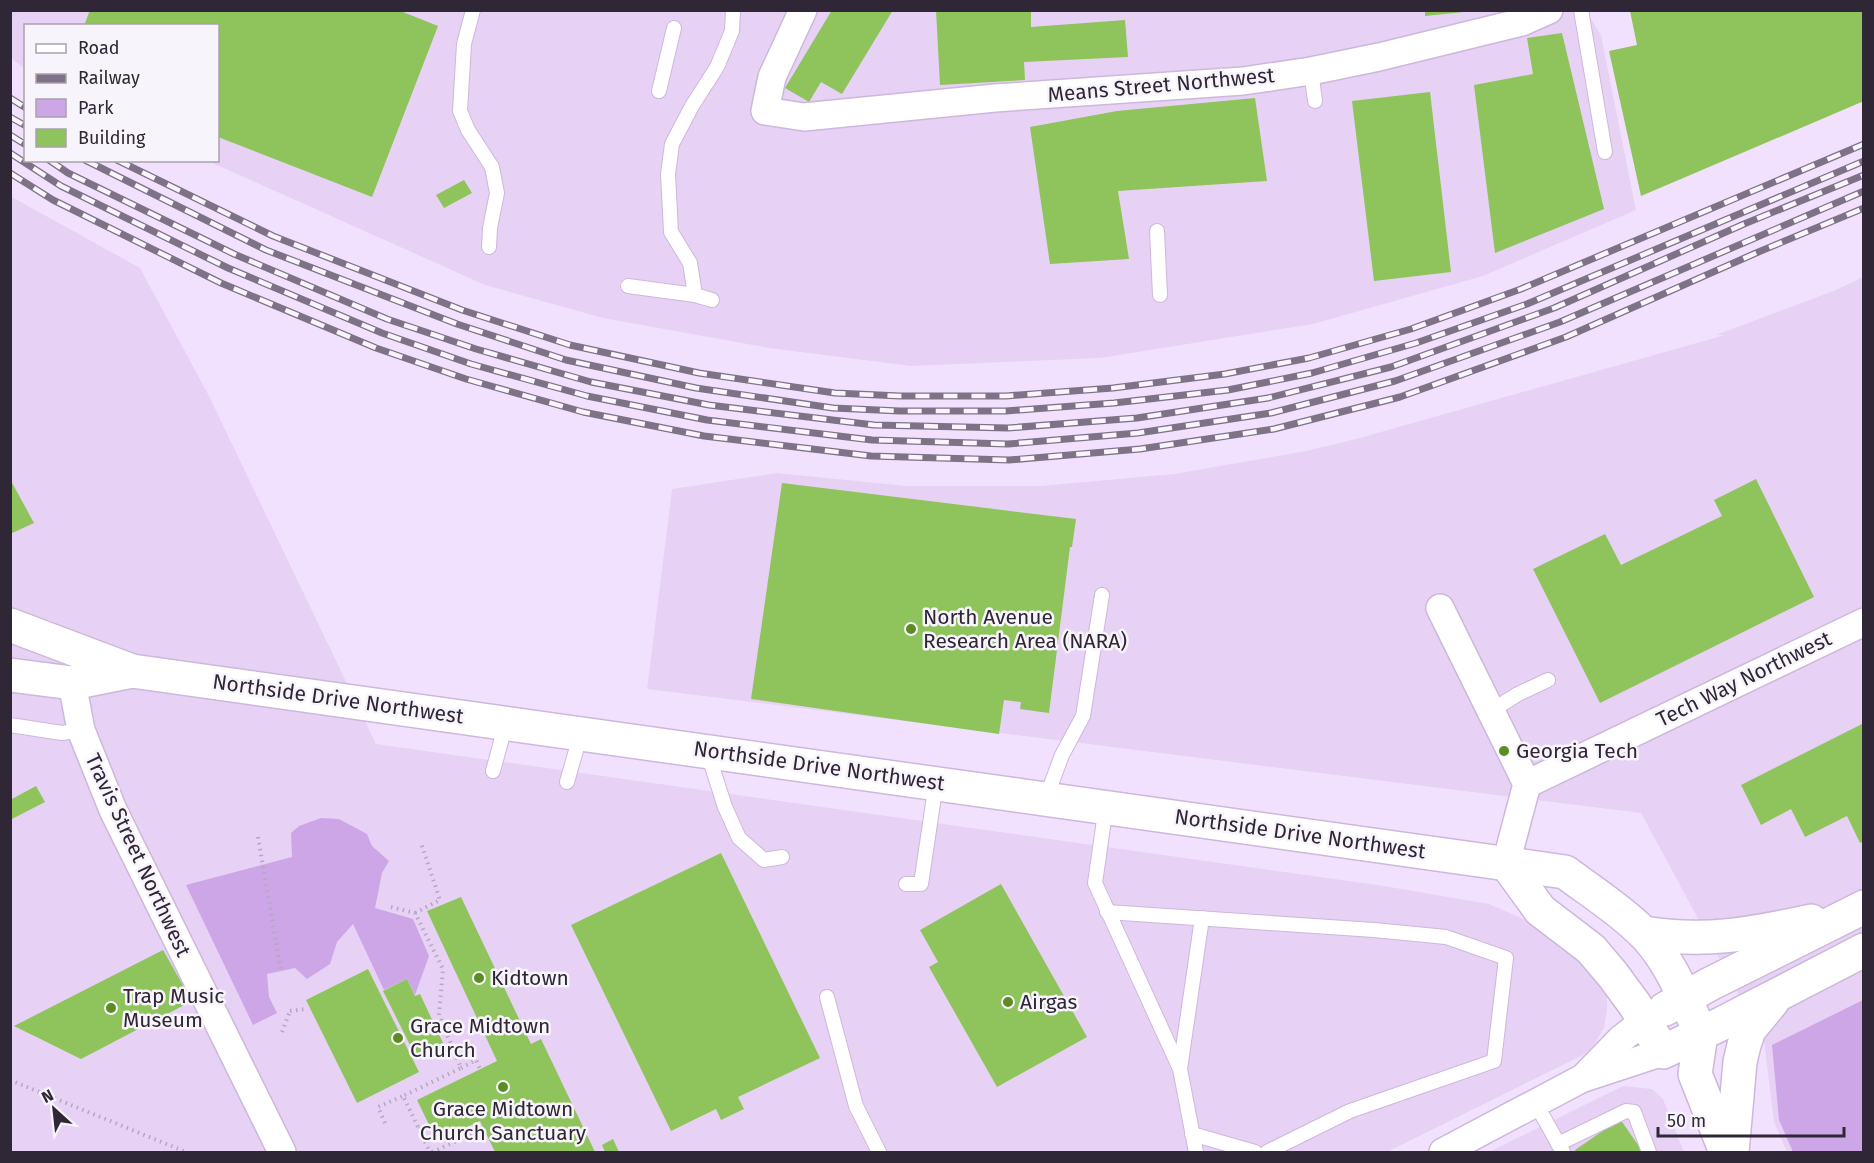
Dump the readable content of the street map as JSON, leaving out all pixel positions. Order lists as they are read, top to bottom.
{
  "streets": {
    "main road": ["Northside Drive Northwest"],
    "street": ["Means Street Northwest", "Tech Way Northwest", "Travis Street Northwest"]
  },
  "crossings": [
    ["Northside Drive Northwest", "Travis Street Northwest"]
  ],
  "places": [
    "North Avenue Research Area (NARA)",
    "Georgia Tech",
    "Kidtown",
    "Airgas",
    "Trap Music Museum",
    "Grace Midtown Church",
    "Grace Midtown Church Sanctuary"
  ],
  "legend": [
    "Road",
    "Railway",
    "Park",
    "Building"
  ],
  "scale_bar": "50 m",
  "north": "top left"
}
